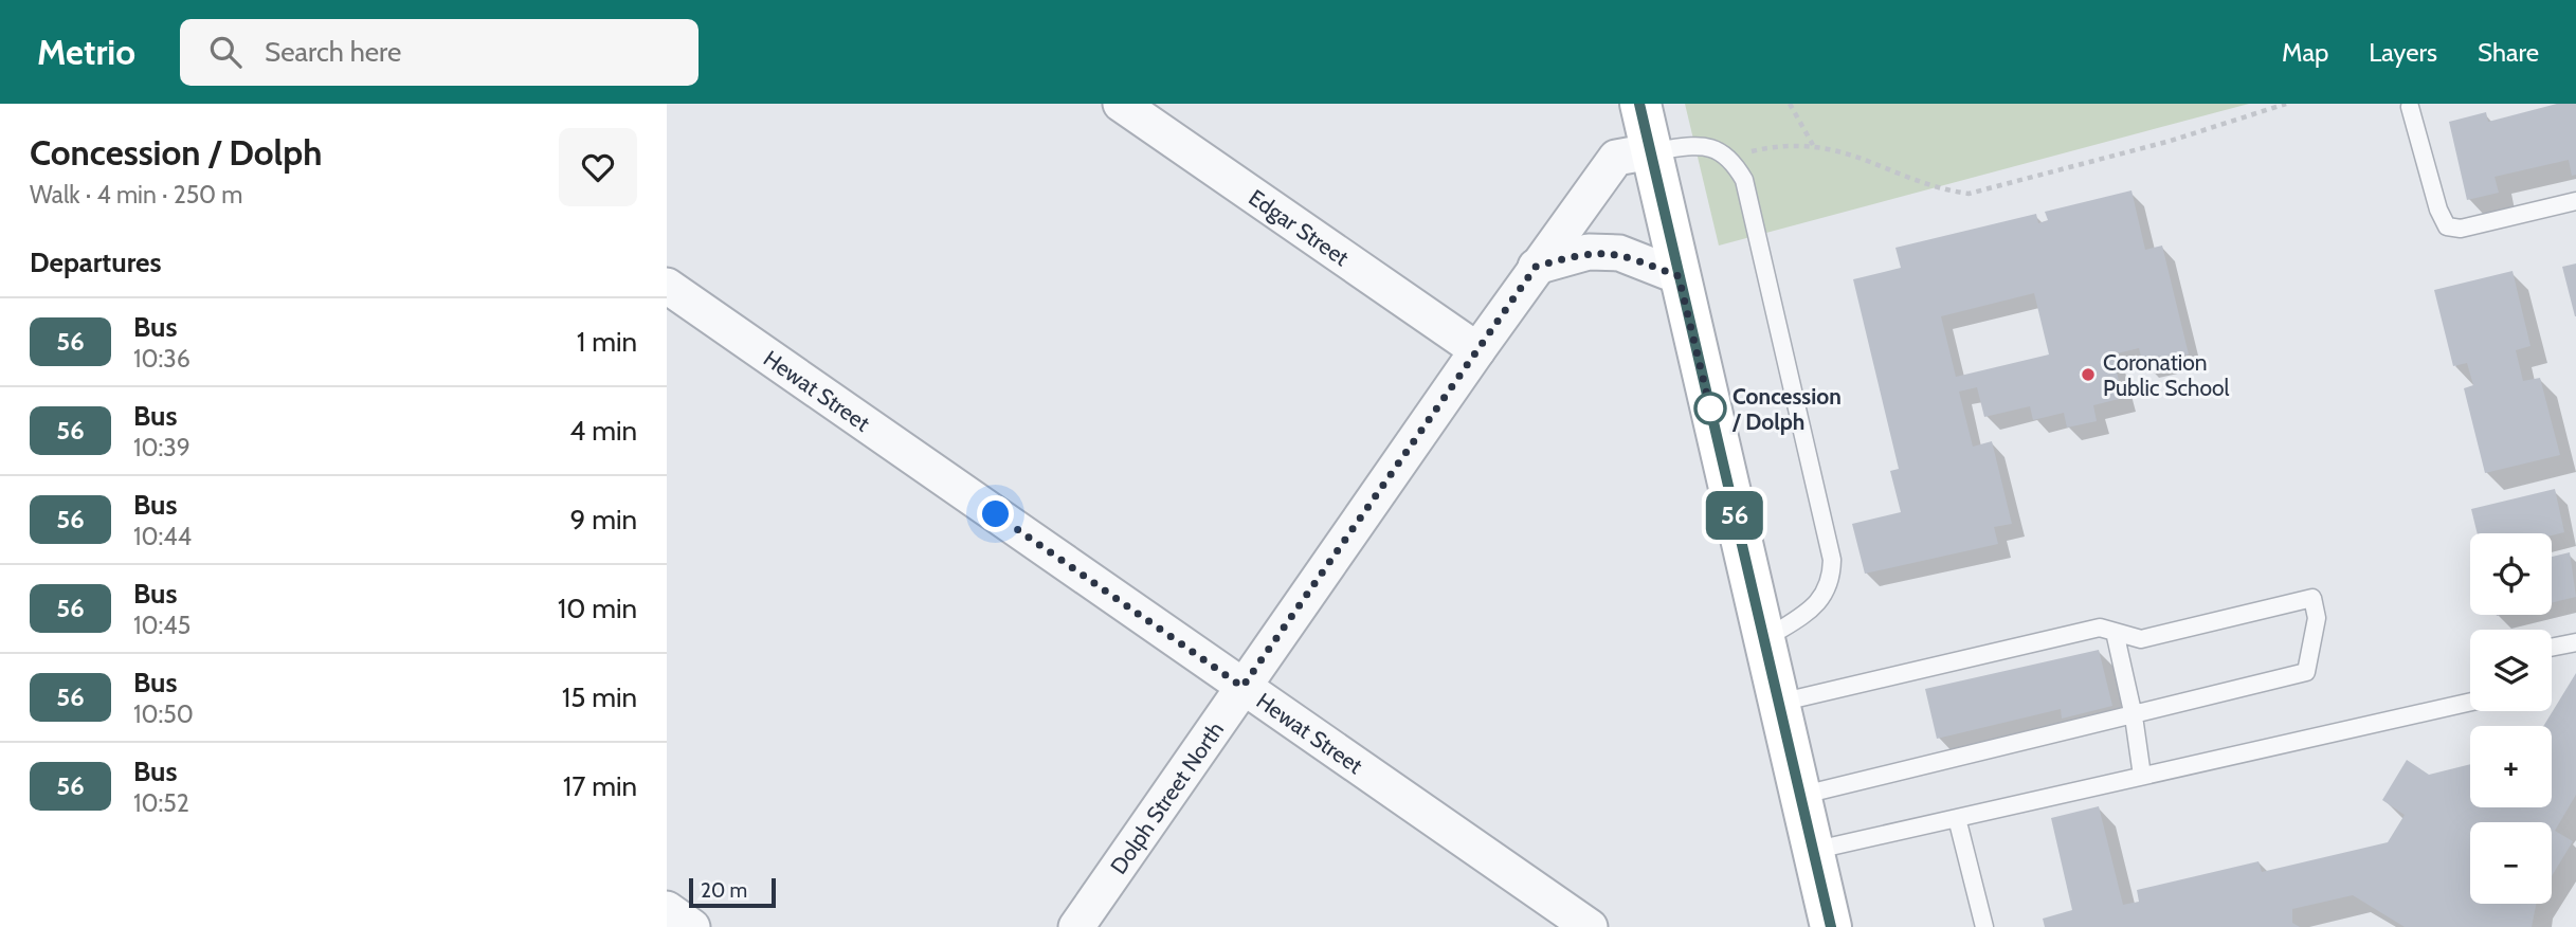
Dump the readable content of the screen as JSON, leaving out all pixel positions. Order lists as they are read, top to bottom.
{
  "streets": {
    "street": ["Edgar Street", "Hewat Street", "Dolph Street North"]
  },
  "crossings": [
    ["Edgar Street", "Dolph Street North"],
    ["Hewat Street", "Dolph Street North"]
  ],
  "places": ["Coronation Public School", "Concession / Dolph"],
  "lines": ["bus line 56"],
  "scale_bar": "20 m",
  "page": {
    "header": "Metrio",
    "search": "Search here",
    "nav": ["Map", "Layers", "Share"],
    "heading": [
      ["Concession / Dolph", "Walk · 4 min · 250 m"],
      "Departures"
    ],
    "on_map": "56",
    "list": [
      {
        "mark": "56",
        "name": "Bus",
        "note": "10:36",
        "value": "1 min"
      },
      {
        "mark": "56",
        "name": "Bus",
        "note": "10:39",
        "value": "4 min"
      },
      {
        "mark": "56",
        "name": "Bus",
        "note": "10:44",
        "value": "9 min"
      },
      {
        "mark": "56",
        "name": "Bus",
        "note": "10:45",
        "value": "10 min"
      },
      {
        "mark": "56",
        "name": "Bus",
        "note": "10:50",
        "value": "15 min"
      },
      {
        "mark": "56",
        "name": "Bus",
        "note": "10:52",
        "value": "17 min"
      }
    ],
    "map_buttons": ["+", "−"],
    "scale": "20 m"
  }
}
